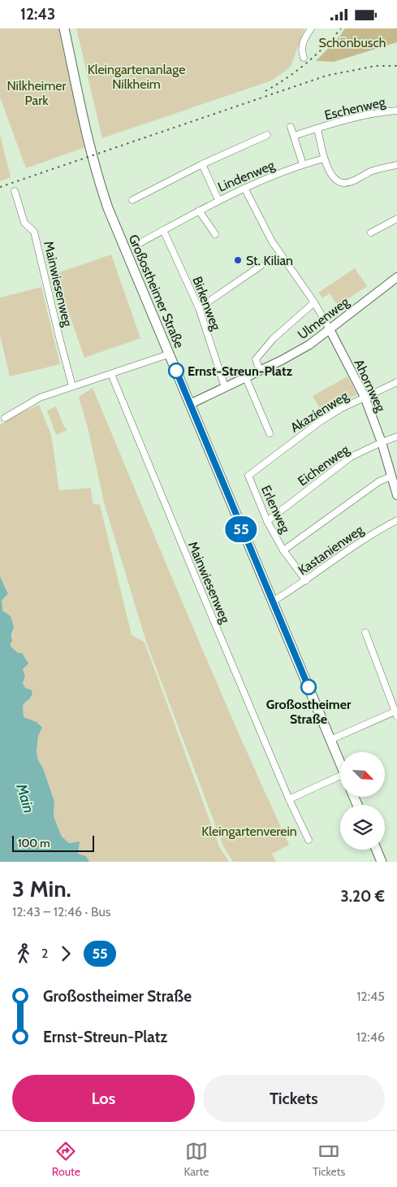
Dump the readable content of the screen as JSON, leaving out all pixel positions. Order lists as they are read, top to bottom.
{
  "streets": {
    "main road": ["Großostheimer Straße"],
    "street": [
      "Eschenweg",
      "Lindenweg",
      "Mainwiesenweg",
      "Birkenweg",
      "Ulmenweg",
      "Ahornweg",
      "Akazienweg",
      "Eichenweg",
      "Erlenweg",
      "Kastanienweg"
    ]
  },
  "crossings": [
    ["Lindenweg", "Birkenweg"],
    ["Großostheimer Straße", "Ulmenweg"],
    ["Birkenweg", "Ulmenweg"],
    ["Ulmenweg", "Ahornweg"],
    ["Ahornweg", "Akazienweg"],
    ["Ahornweg", "Eichenweg"],
    ["Akazienweg", "Erlenweg"],
    ["Eichenweg", "Erlenweg"],
    ["Erlenweg", "Kastanienweg"]
  ],
  "water": ["Main"],
  "parks": [
    "Schönbusch",
    "Kleingartenanlage Nilkheim",
    "Nilkheimer Park",
    "Kleingartenverein"
  ],
  "places": ["St. Kilian", "Ernst-Streun-Platz", "Großostheimer Straße"],
  "lines": ["bus line 55"],
  "scale_bar": "100 m",
  "north": "bottom right",
  "page": {
    "status": "12:43",
    "on_map": "55",
    "scale": "100 m",
    "heading": ["3 Min.", "12:43 – 12:46 · Bus", "3.20 €"],
    "legs": ["2", "55"],
    "list": [
      {
        "name": "Großostheimer Straße",
        "value": "12:45"
      },
      {
        "name": "Ernst-Streun-Platz",
        "value": "12:46"
      }
    ],
    "buttons": ["Los", "Tickets"],
    "tabs": ["Route", "Karte", "Tickets"]
  }
}
